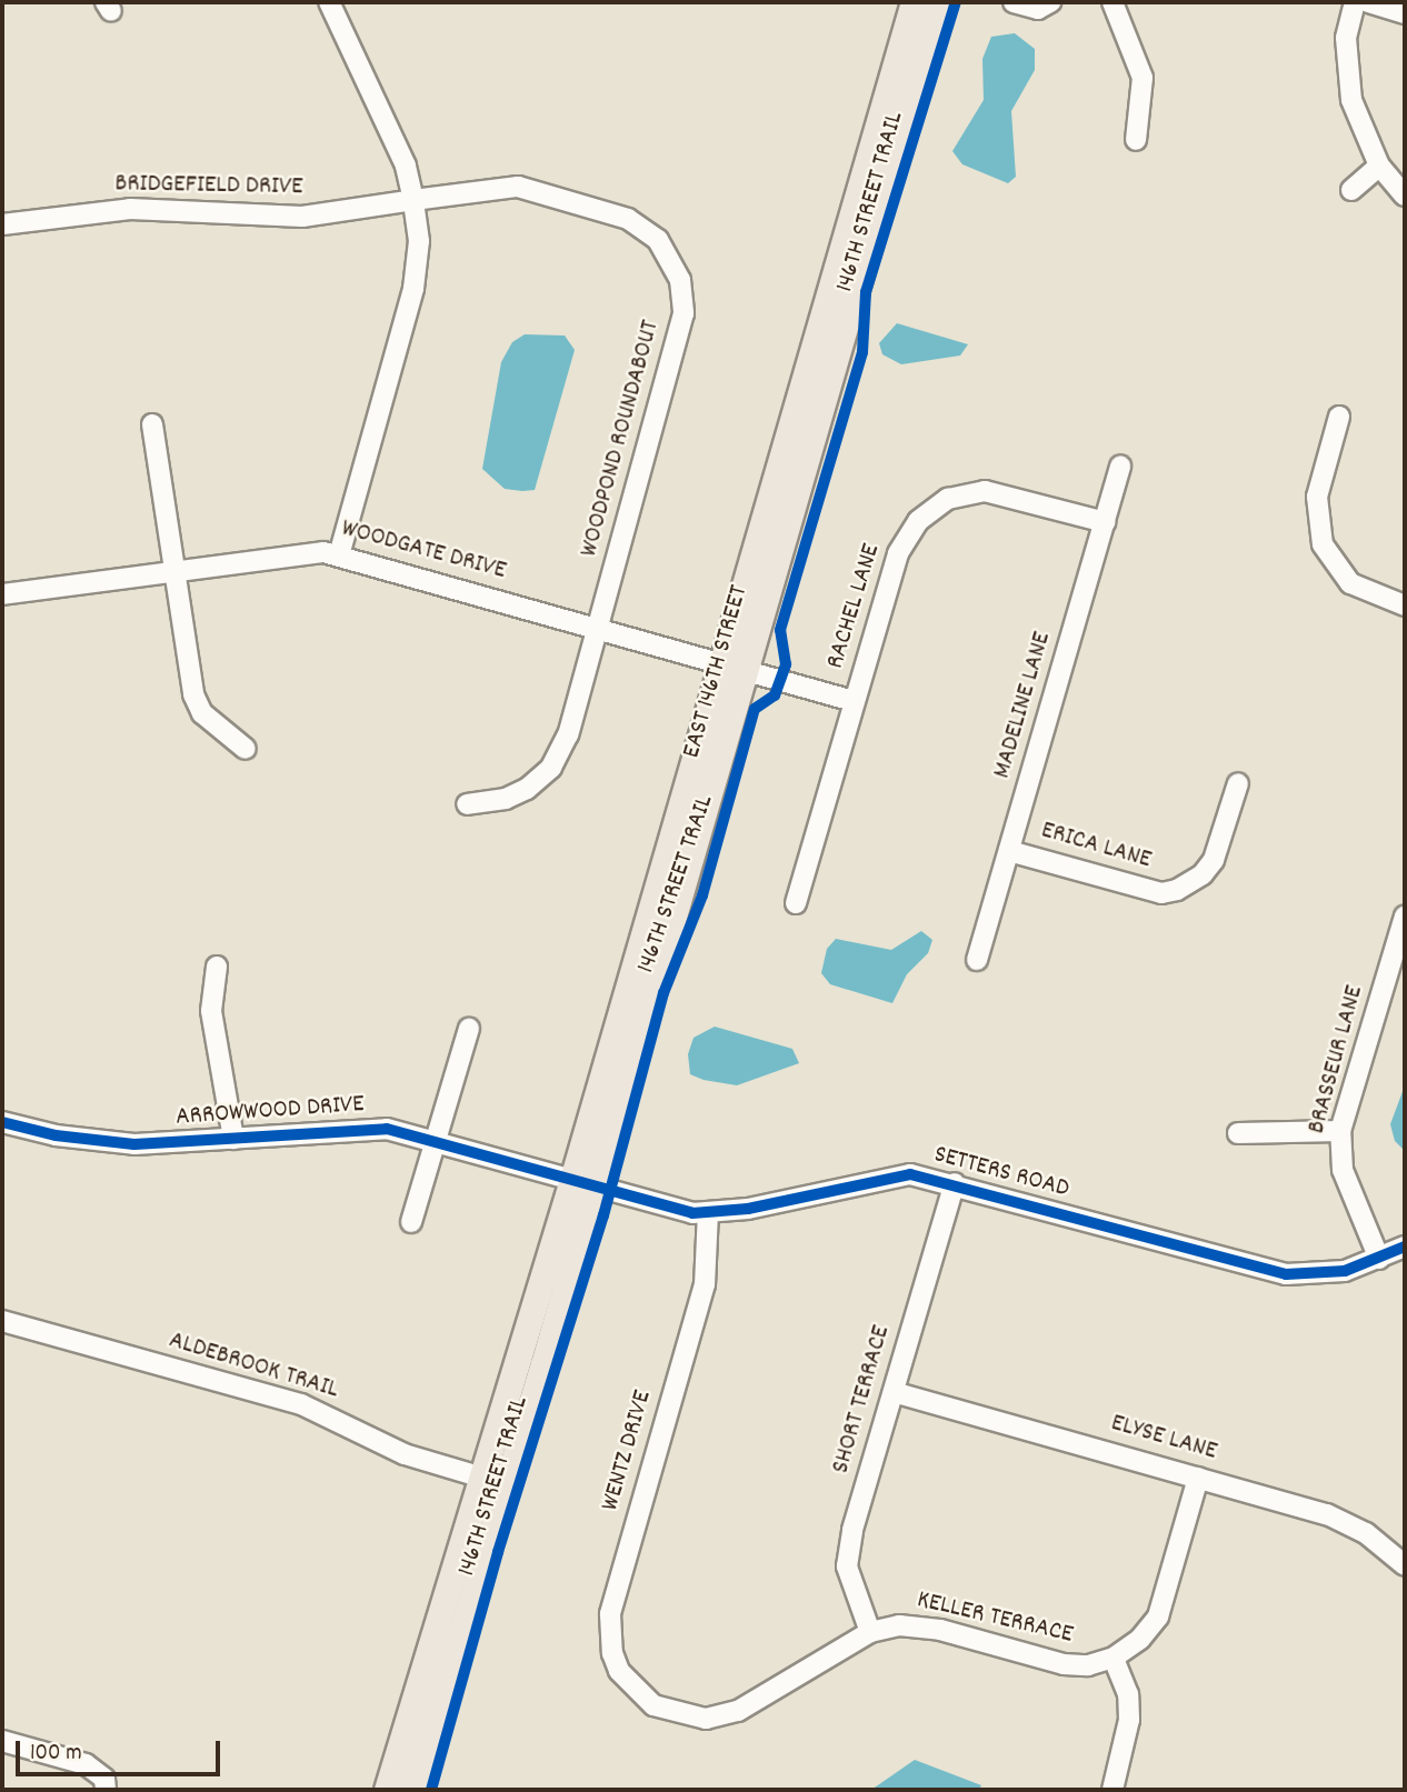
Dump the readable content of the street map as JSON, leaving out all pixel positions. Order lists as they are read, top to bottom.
{
  "streets": {
    "main road": ["EAST 146TH STREET"],
    "street": [
      "BRIDGEFIELD DRIVE",
      "WOODPOND ROUNDABOUT",
      "WOODGATE DRIVE",
      "RACHEL LANE",
      "MADELINE LANE",
      "ERICA LANE",
      "BRASSEUR LANE",
      "ARROWWOOD DRIVE",
      "SETTERS ROAD",
      "ALDEBROOK TRAIL",
      "SHORT TERRACE",
      "ELYSE LANE",
      "WENTZ DRIVE",
      "KELLER TERRACE"
    ],
    "cycle path": ["146TH STREET TRAIL"]
  },
  "crossings": [
    ["BRIDGEFIELD DRIVE", "WOODPOND ROUNDABOUT"],
    ["WOODPOND ROUNDABOUT", "WOODGATE DRIVE"],
    ["WOODGATE DRIVE", "RACHEL LANE"],
    ["WOODGATE DRIVE", "EAST 146TH STREET"],
    ["RACHEL LANE", "MADELINE LANE"],
    ["EAST 146TH STREET", "ARROWWOOD DRIVE"],
    ["EAST 146TH STREET", "SETTERS ROAD"],
    ["EAST 146TH STREET", "ALDEBROOK TRAIL"],
    ["MADELINE LANE", "ERICA LANE"],
    ["BRASSEUR LANE", "SETTERS ROAD"],
    ["ARROWWOOD DRIVE", "SETTERS ROAD"],
    ["SETTERS ROAD", "SHORT TERRACE"],
    ["SETTERS ROAD", "WENTZ DRIVE"],
    ["SHORT TERRACE", "ELYSE LANE"],
    ["SHORT TERRACE", "KELLER TERRACE"],
    ["ELYSE LANE", "KELLER TERRACE"],
    ["WENTZ DRIVE", "KELLER TERRACE"]
  ],
  "scale_bar": "100 m"
}
